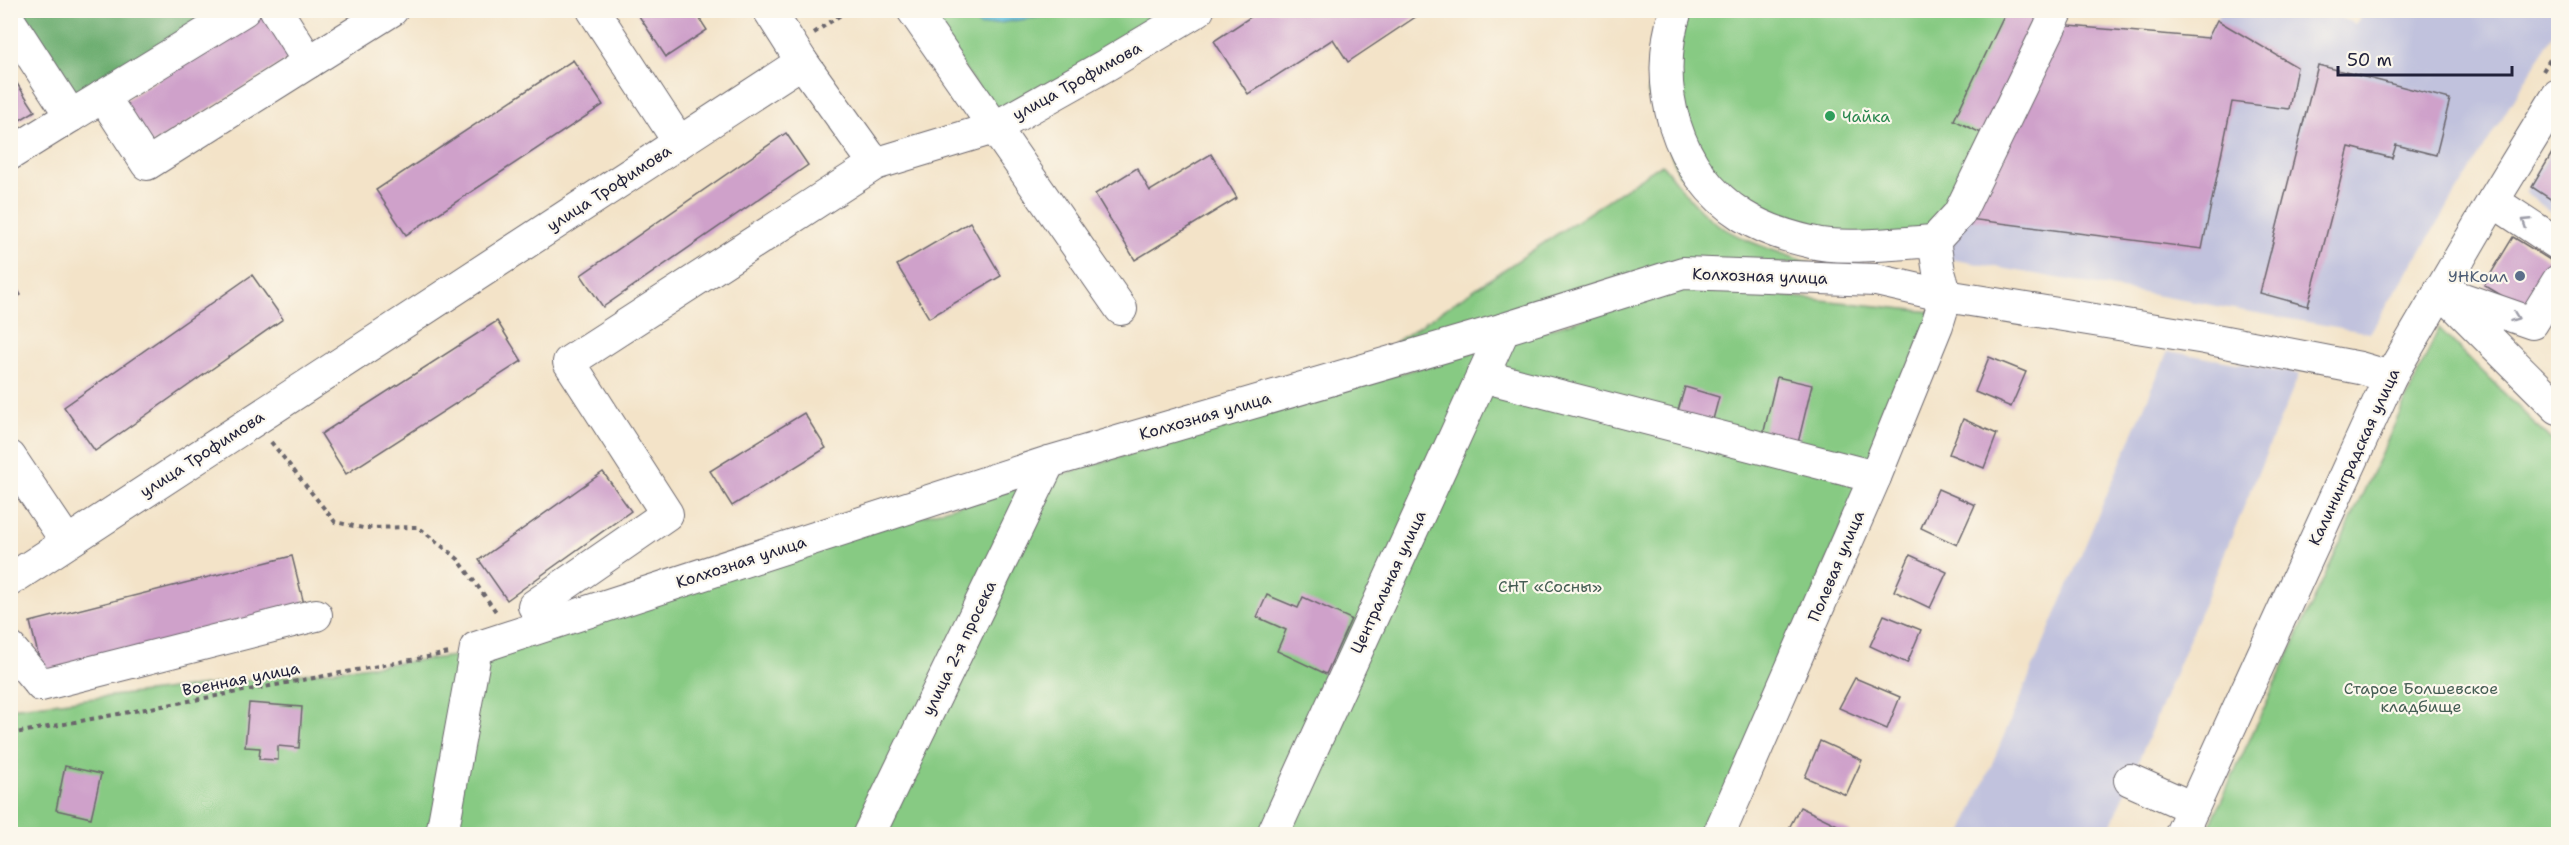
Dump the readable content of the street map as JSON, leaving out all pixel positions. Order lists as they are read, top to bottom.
{
  "streets": {
    "street": [
      "улица Трофимова",
      "Колхозная улица",
      "Калининградская улица",
      "Полевая улица",
      "Центральная улица",
      "улица 2-я просека"
    ],
    "path": ["Военная улица"]
  },
  "crossings": [
    ["Колхозная улица", "Калининградская улица"],
    ["Колхозная улица", "Полевая улица"],
    ["Колхозная улица", "Центральная улица"],
    ["Колхозная улица", "улица 2-я просека"],
    ["Колхозная улица", "Военная улица"]
  ],
  "parks": ["СНТ «Сосны»", "Старое Болшевское кладбище"],
  "places": ["Чайка", "УНКоил"],
  "scale_bar": "50 m"
}
